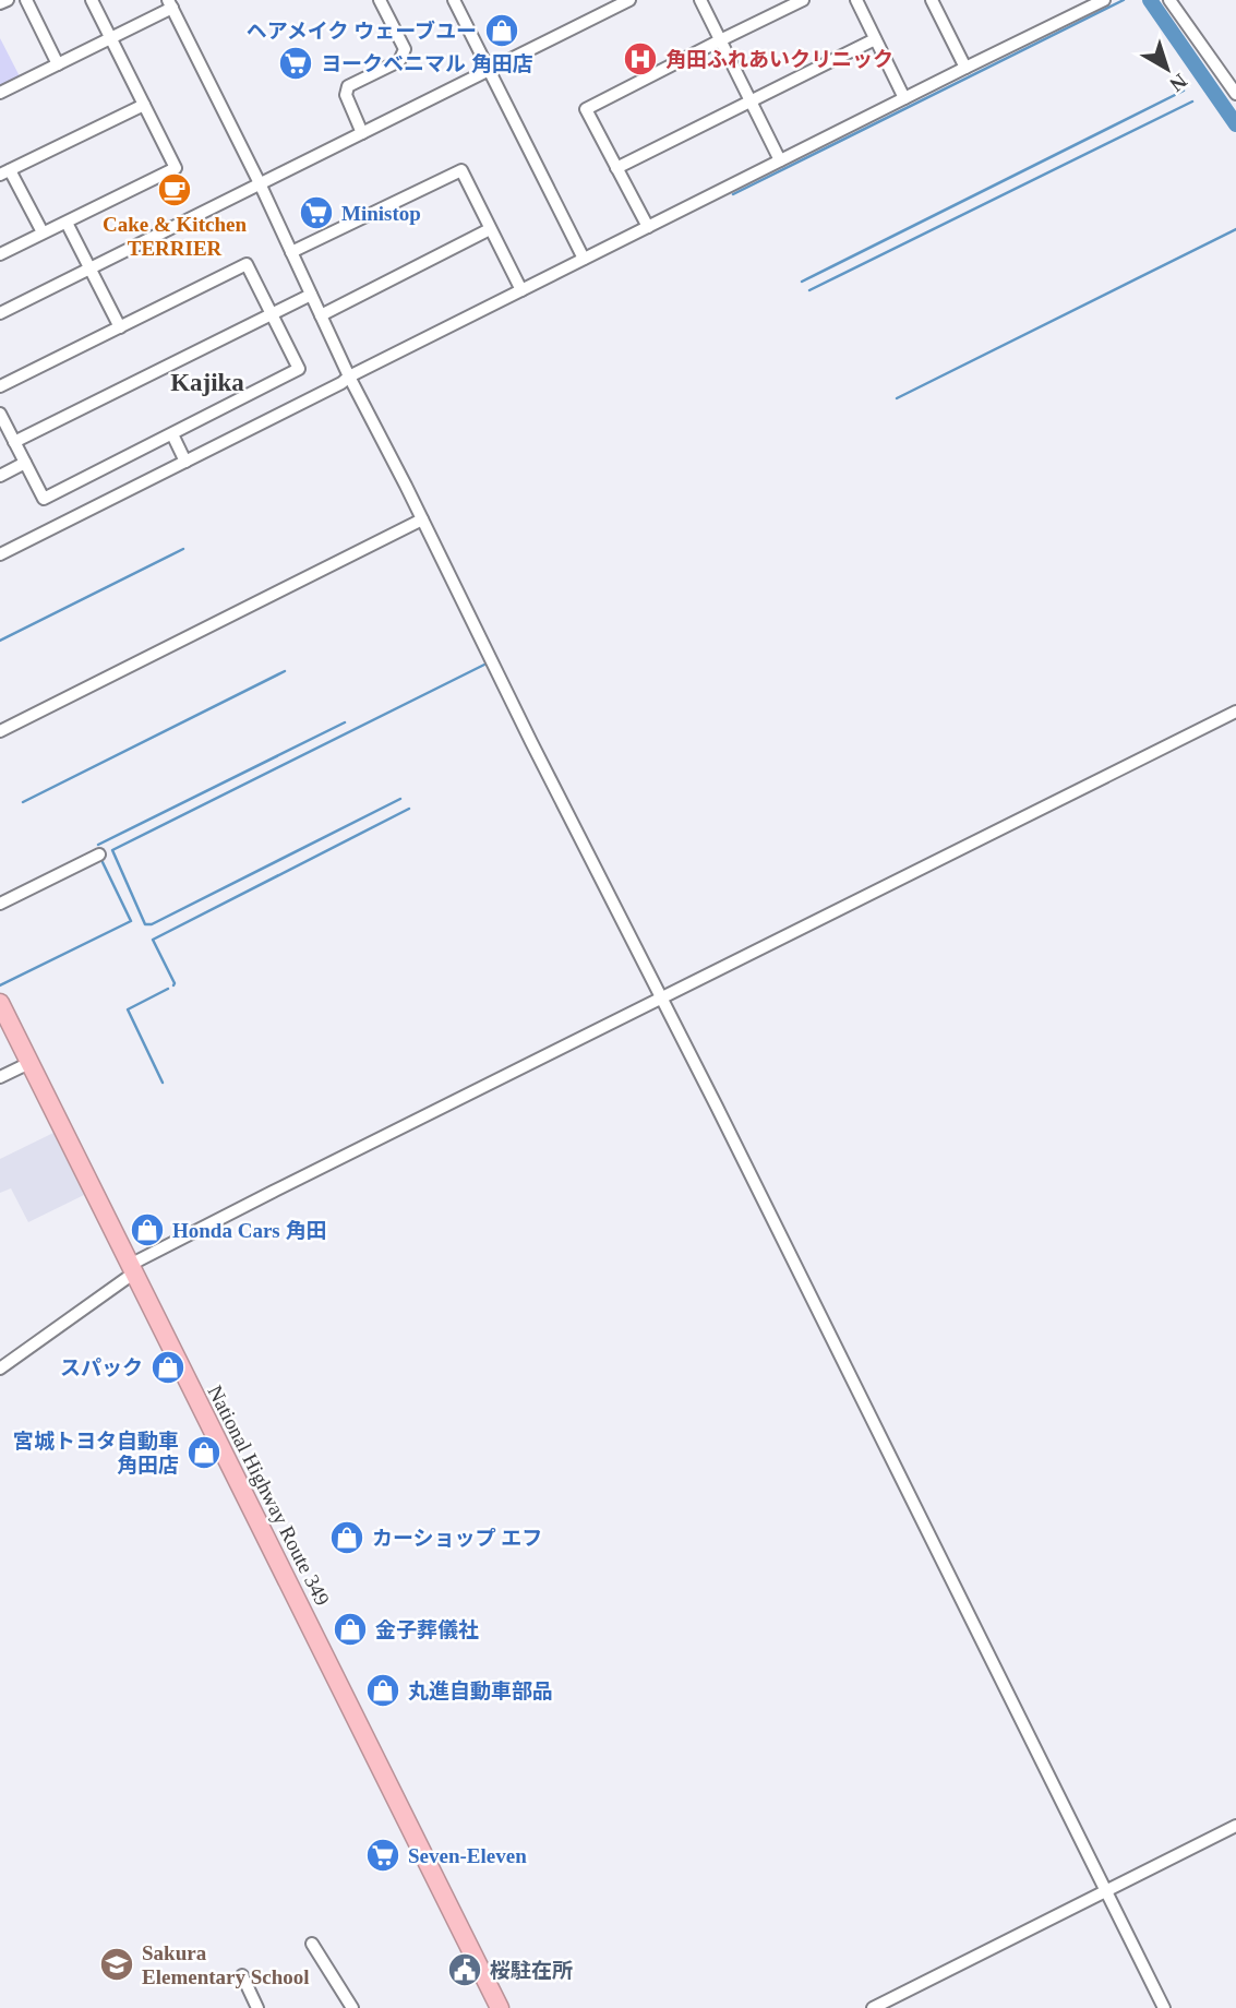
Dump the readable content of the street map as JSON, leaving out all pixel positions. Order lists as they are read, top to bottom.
{
  "streets": {
    "highway": ["National Highway Route 349"]
  },
  "districts": ["Kajika"],
  "places": {
    "shop": [
      "ヘアメイク ウェーブユー",
      "Honda Cars 角田",
      "スパック",
      "宮城トヨタ自動車 角田店",
      "カーショップ エフ",
      "金子葬儀社",
      "丸進自動車部品"
    ],
    "hospital": ["角田ふれあいクリニック"],
    "supermarket": ["ヨークベニマル 角田店", "Ministop", "Seven-Eleven"],
    "cafe": ["Cake & Kitchen TERRIER"],
    "school or university": ["Sakura Elementary School"],
    "public building": ["桜駐在所"]
  },
  "north": "bottom right"
}
